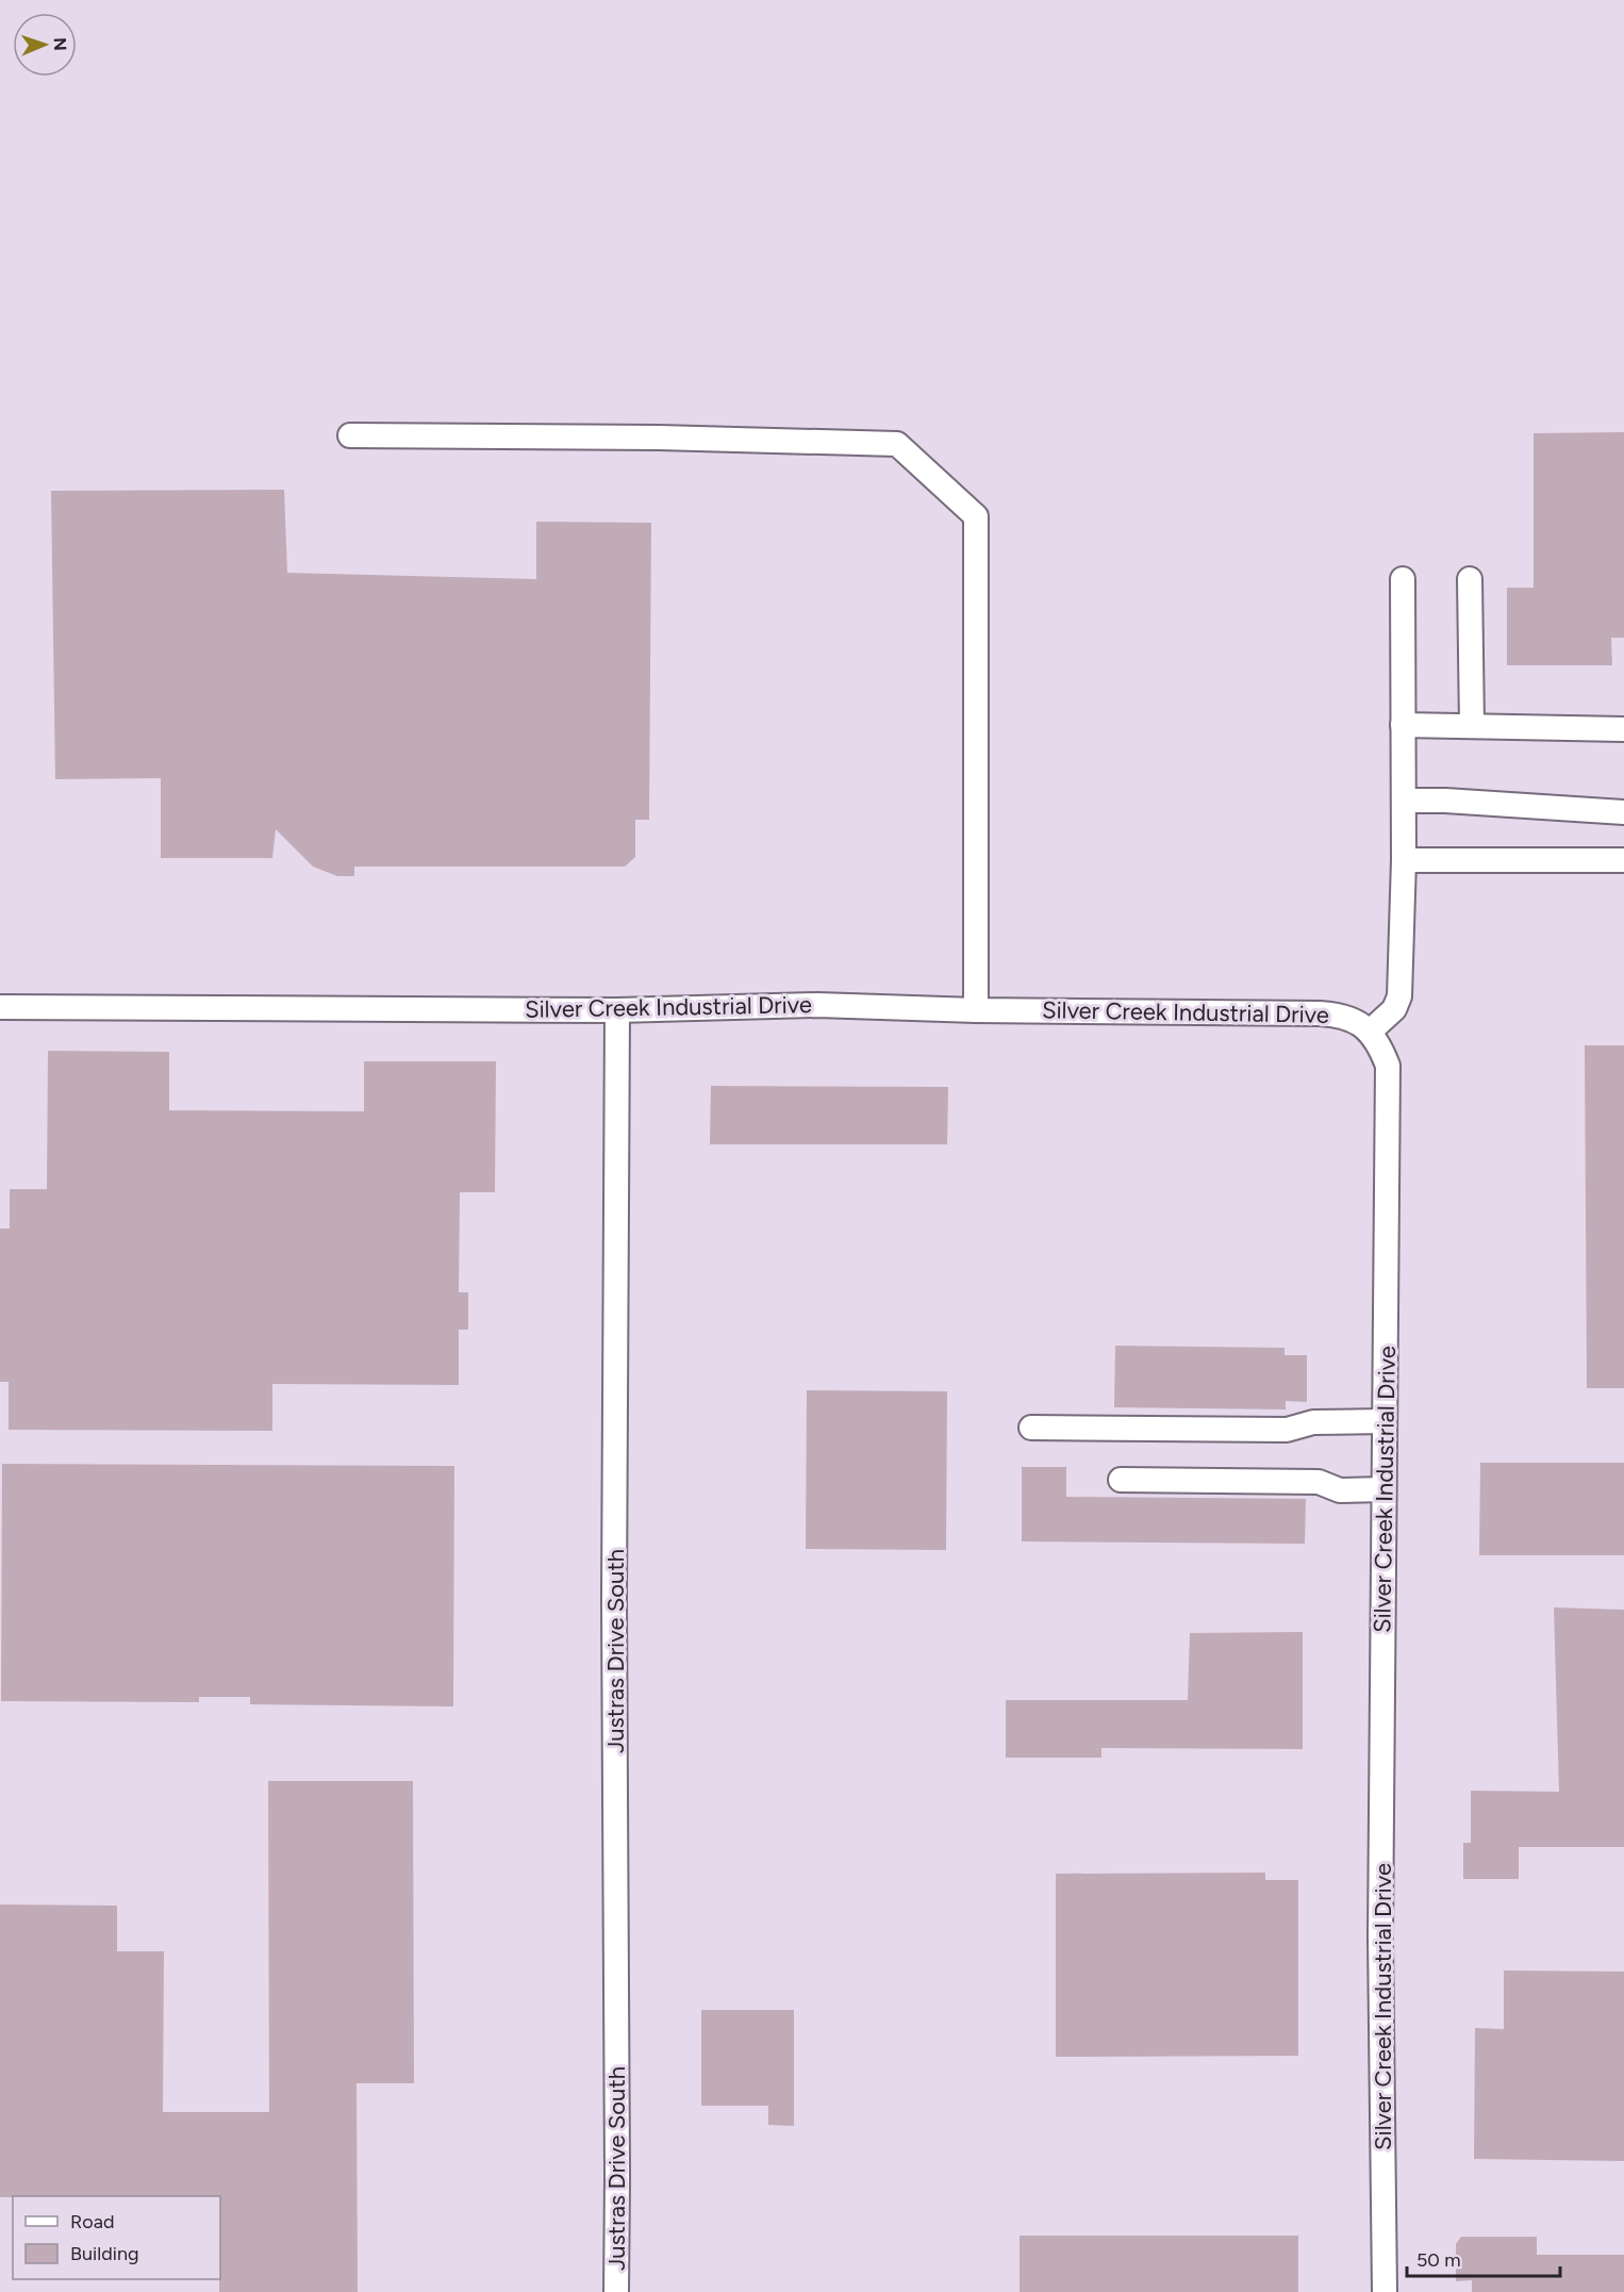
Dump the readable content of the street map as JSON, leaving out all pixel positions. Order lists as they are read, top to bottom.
{
  "streets": {
    "street": ["Silver Creek Industrial Drive", "Justras Drive South"]
  },
  "crossings": [
    ["Silver Creek Industrial Drive", "Justras Drive South"]
  ],
  "legend": ["Road", "Building"],
  "scale_bar": "50 m",
  "north": "right"
}
